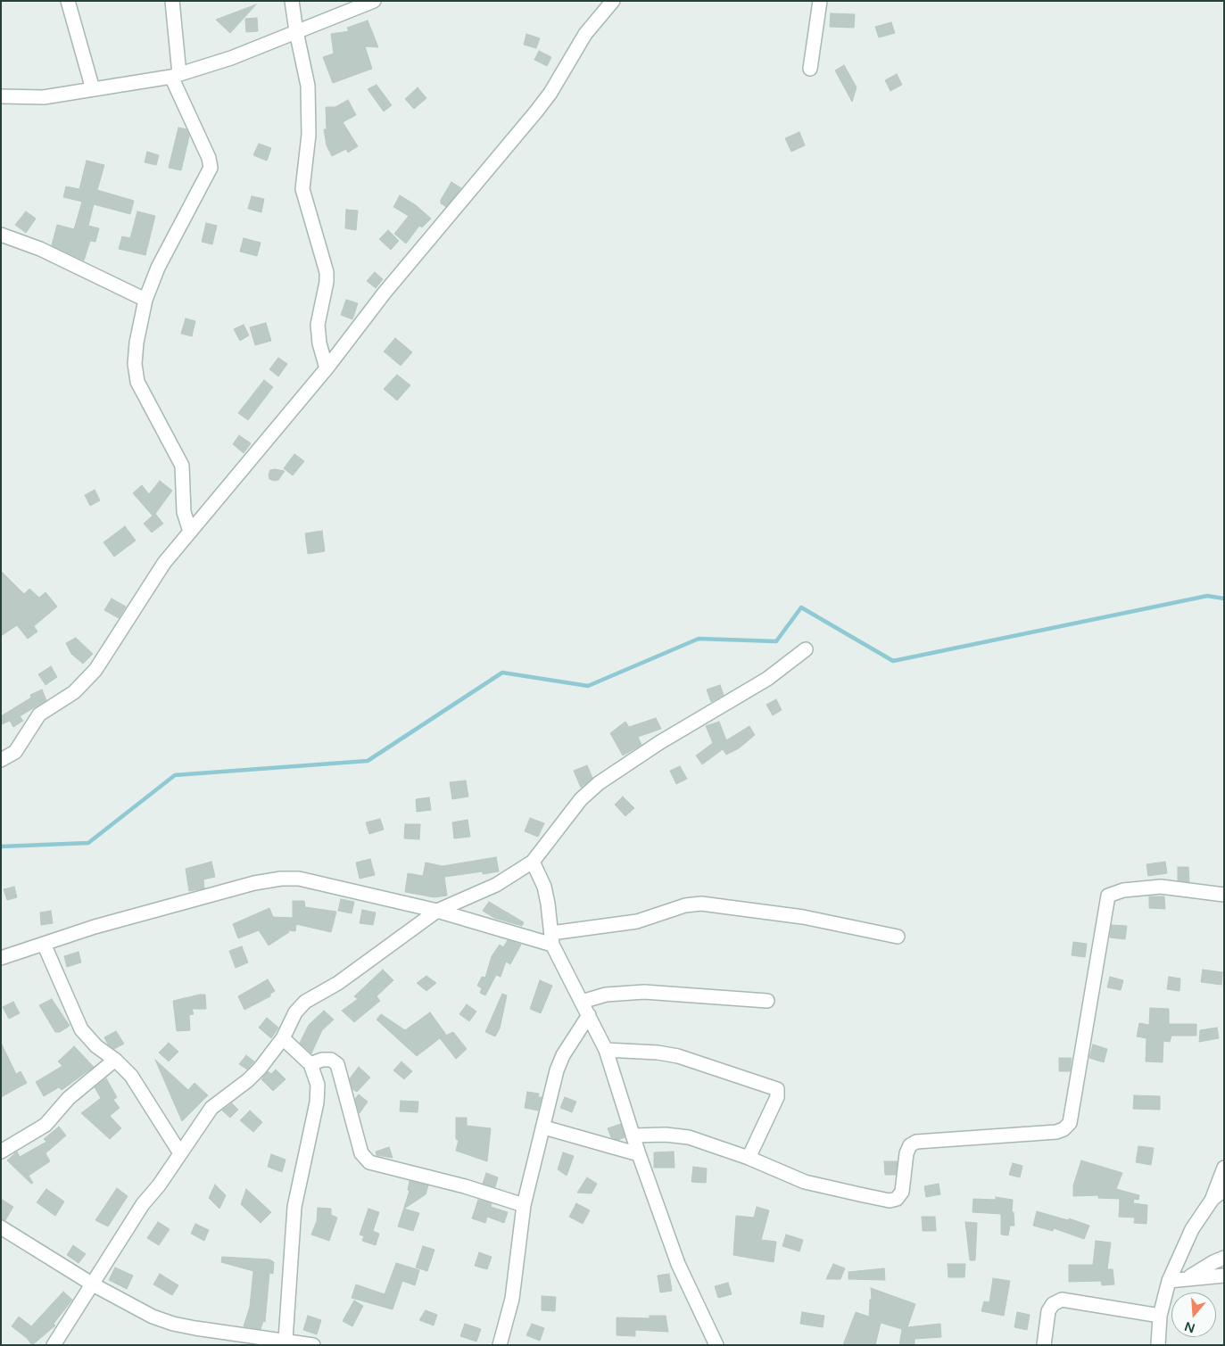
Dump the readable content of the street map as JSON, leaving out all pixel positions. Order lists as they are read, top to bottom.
{
  "north": "bottom"
}
